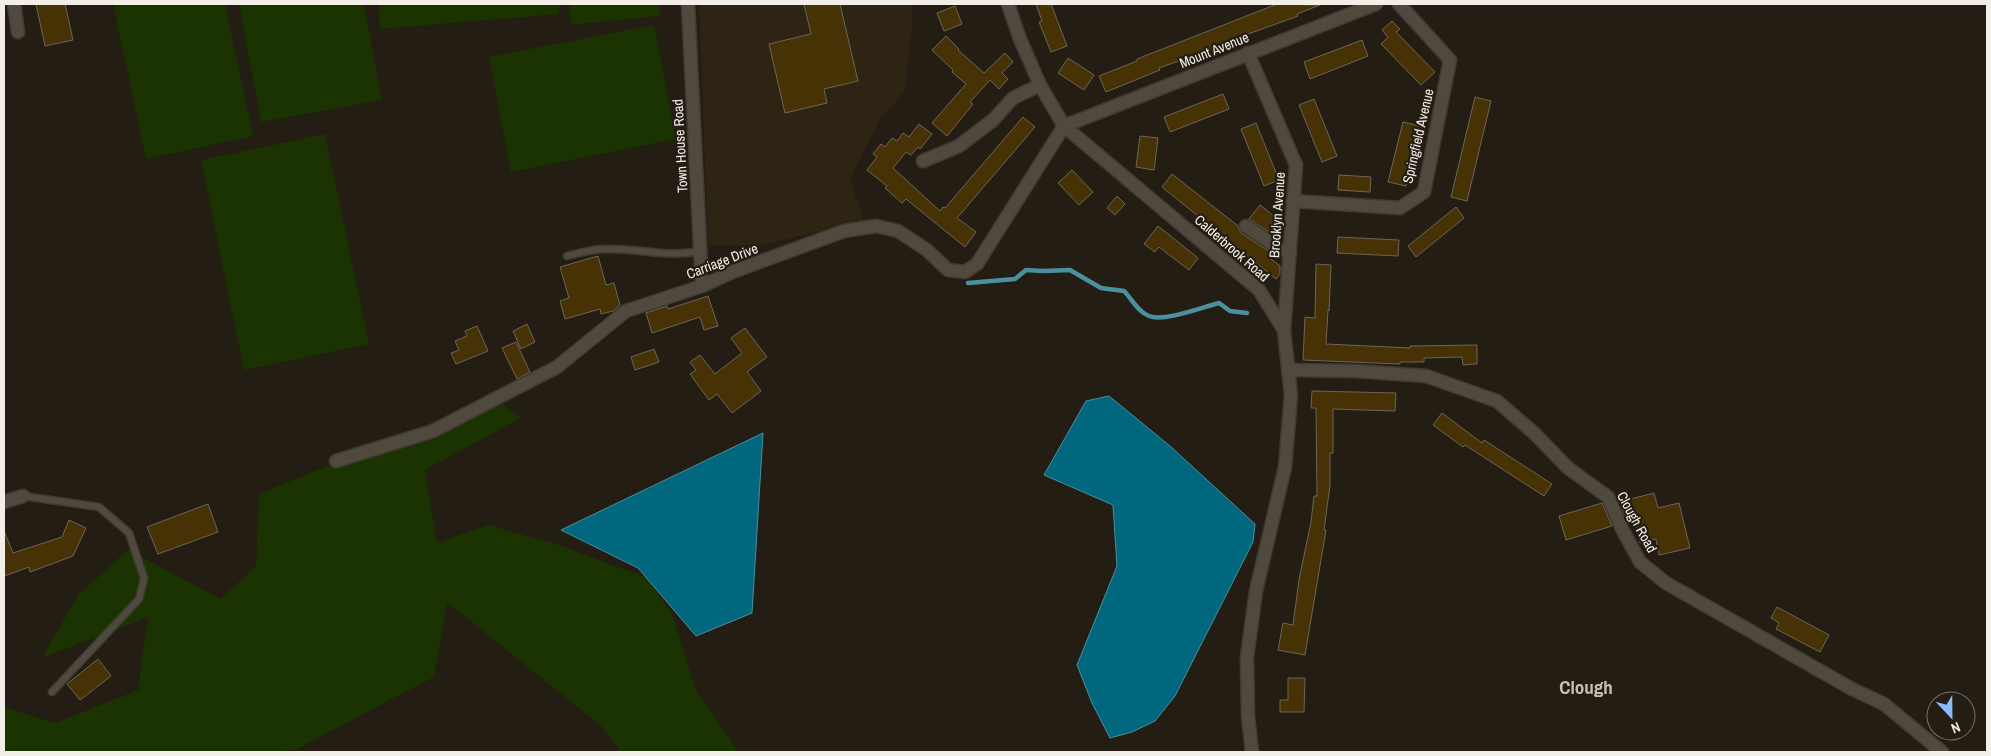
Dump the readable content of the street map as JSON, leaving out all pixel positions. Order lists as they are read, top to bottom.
{
  "streets": {
    "street": [
      "Mount Avenue",
      "Springfield Avenue",
      "Town House Road",
      "Brooklyn Avenue",
      "Calderbrook Road",
      "Carriage Drive",
      "Clough Road"
    ]
  },
  "crossings": [
    ["Mount Avenue", "Brooklyn Avenue"],
    ["Mount Avenue", "Calderbrook Road"],
    ["Mount Avenue", "Carriage Drive"],
    ["Springfield Avenue", "Brooklyn Avenue"],
    ["Town House Road", "Carriage Drive"],
    ["Brooklyn Avenue", "Calderbrook Road"],
    ["Calderbrook Road", "Carriage Drive"],
    ["Calderbrook Road", "Clough Road"]
  ],
  "districts": ["Clough"],
  "north": "bottom"
}
